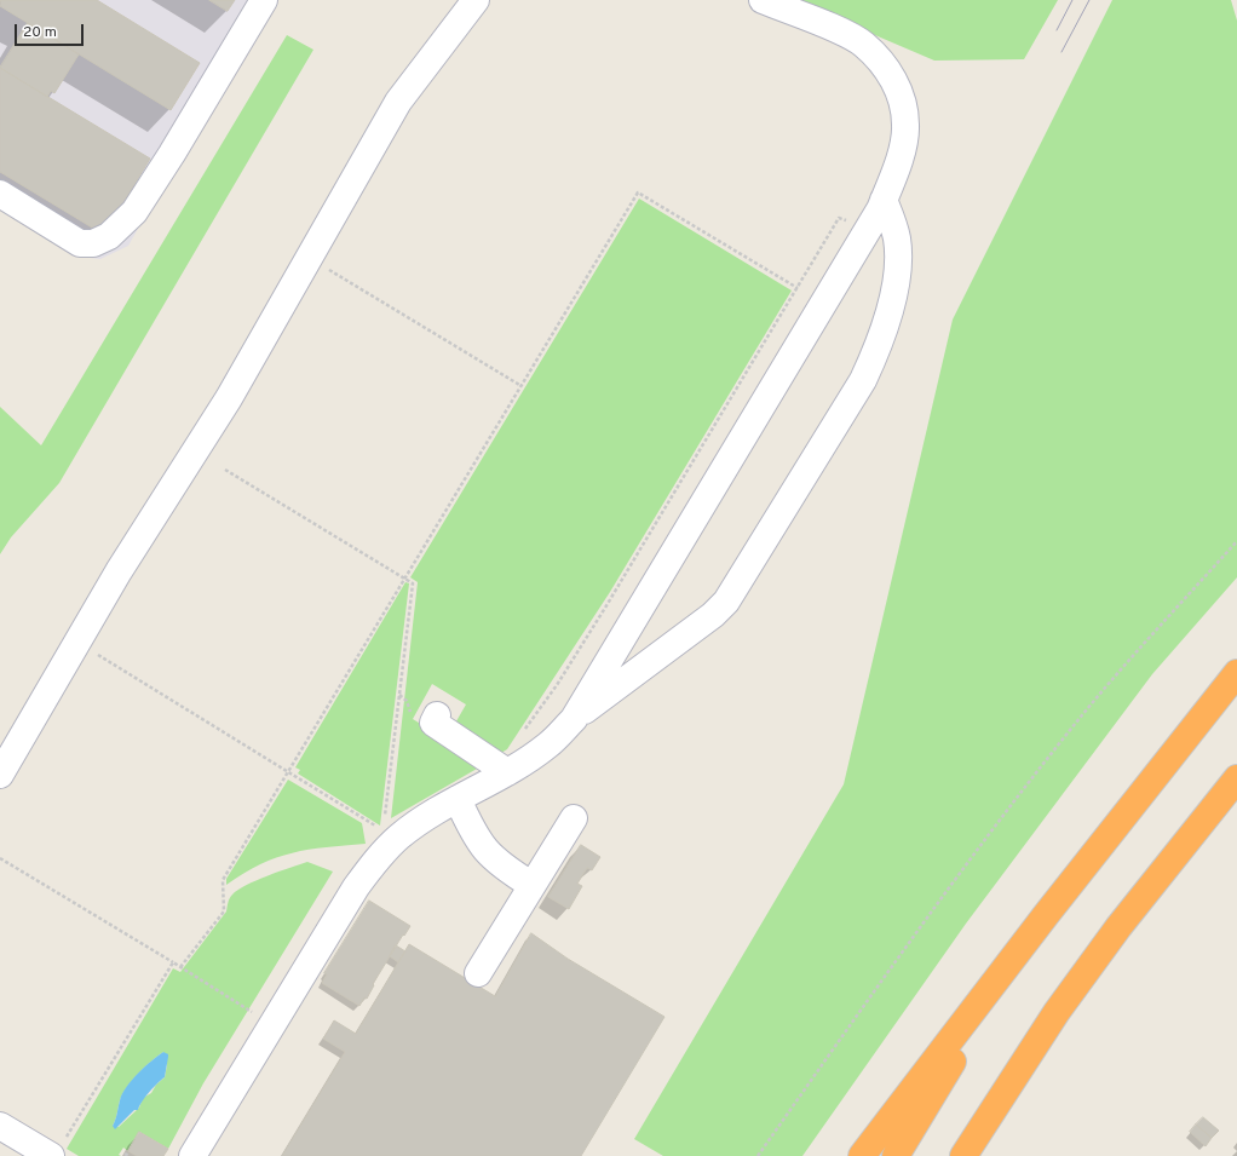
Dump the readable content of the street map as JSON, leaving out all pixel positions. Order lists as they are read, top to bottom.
{
  "scale_bar": "20 m"
}
